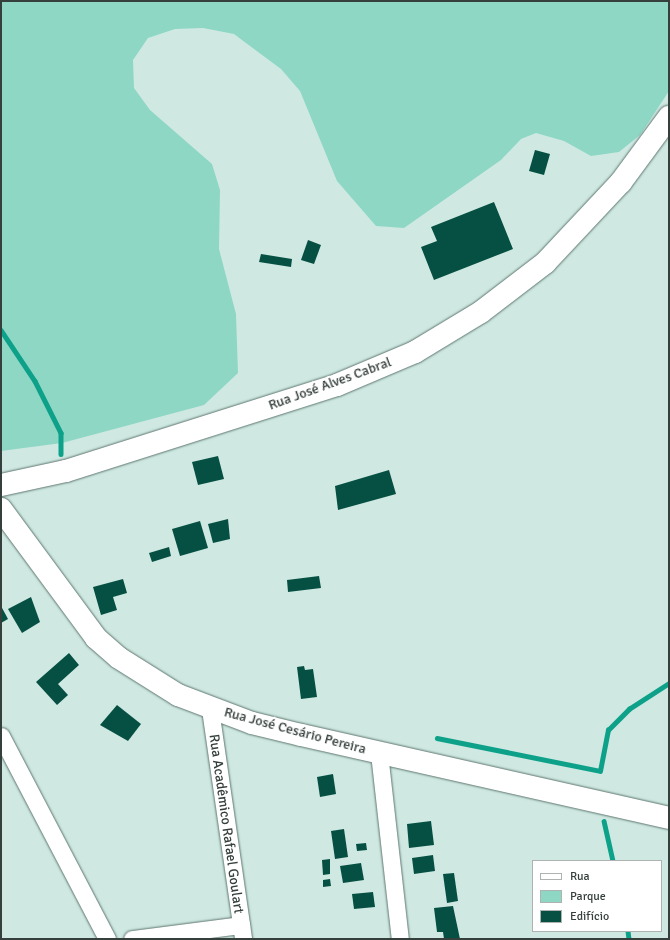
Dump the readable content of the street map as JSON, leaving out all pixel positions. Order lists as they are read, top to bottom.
{
  "streets": {
    "main road": ["Rua José Alves Cabral", "Rua José Cesário Pereira"],
    "street": ["Rua Acadêmico Rafael Goulart"]
  },
  "crossings": [
    ["Rua José Cesário Pereira", "Rua Acadêmico Rafael Goulart"]
  ],
  "legend": ["Rua", "Parque", "Edifício"]
}
